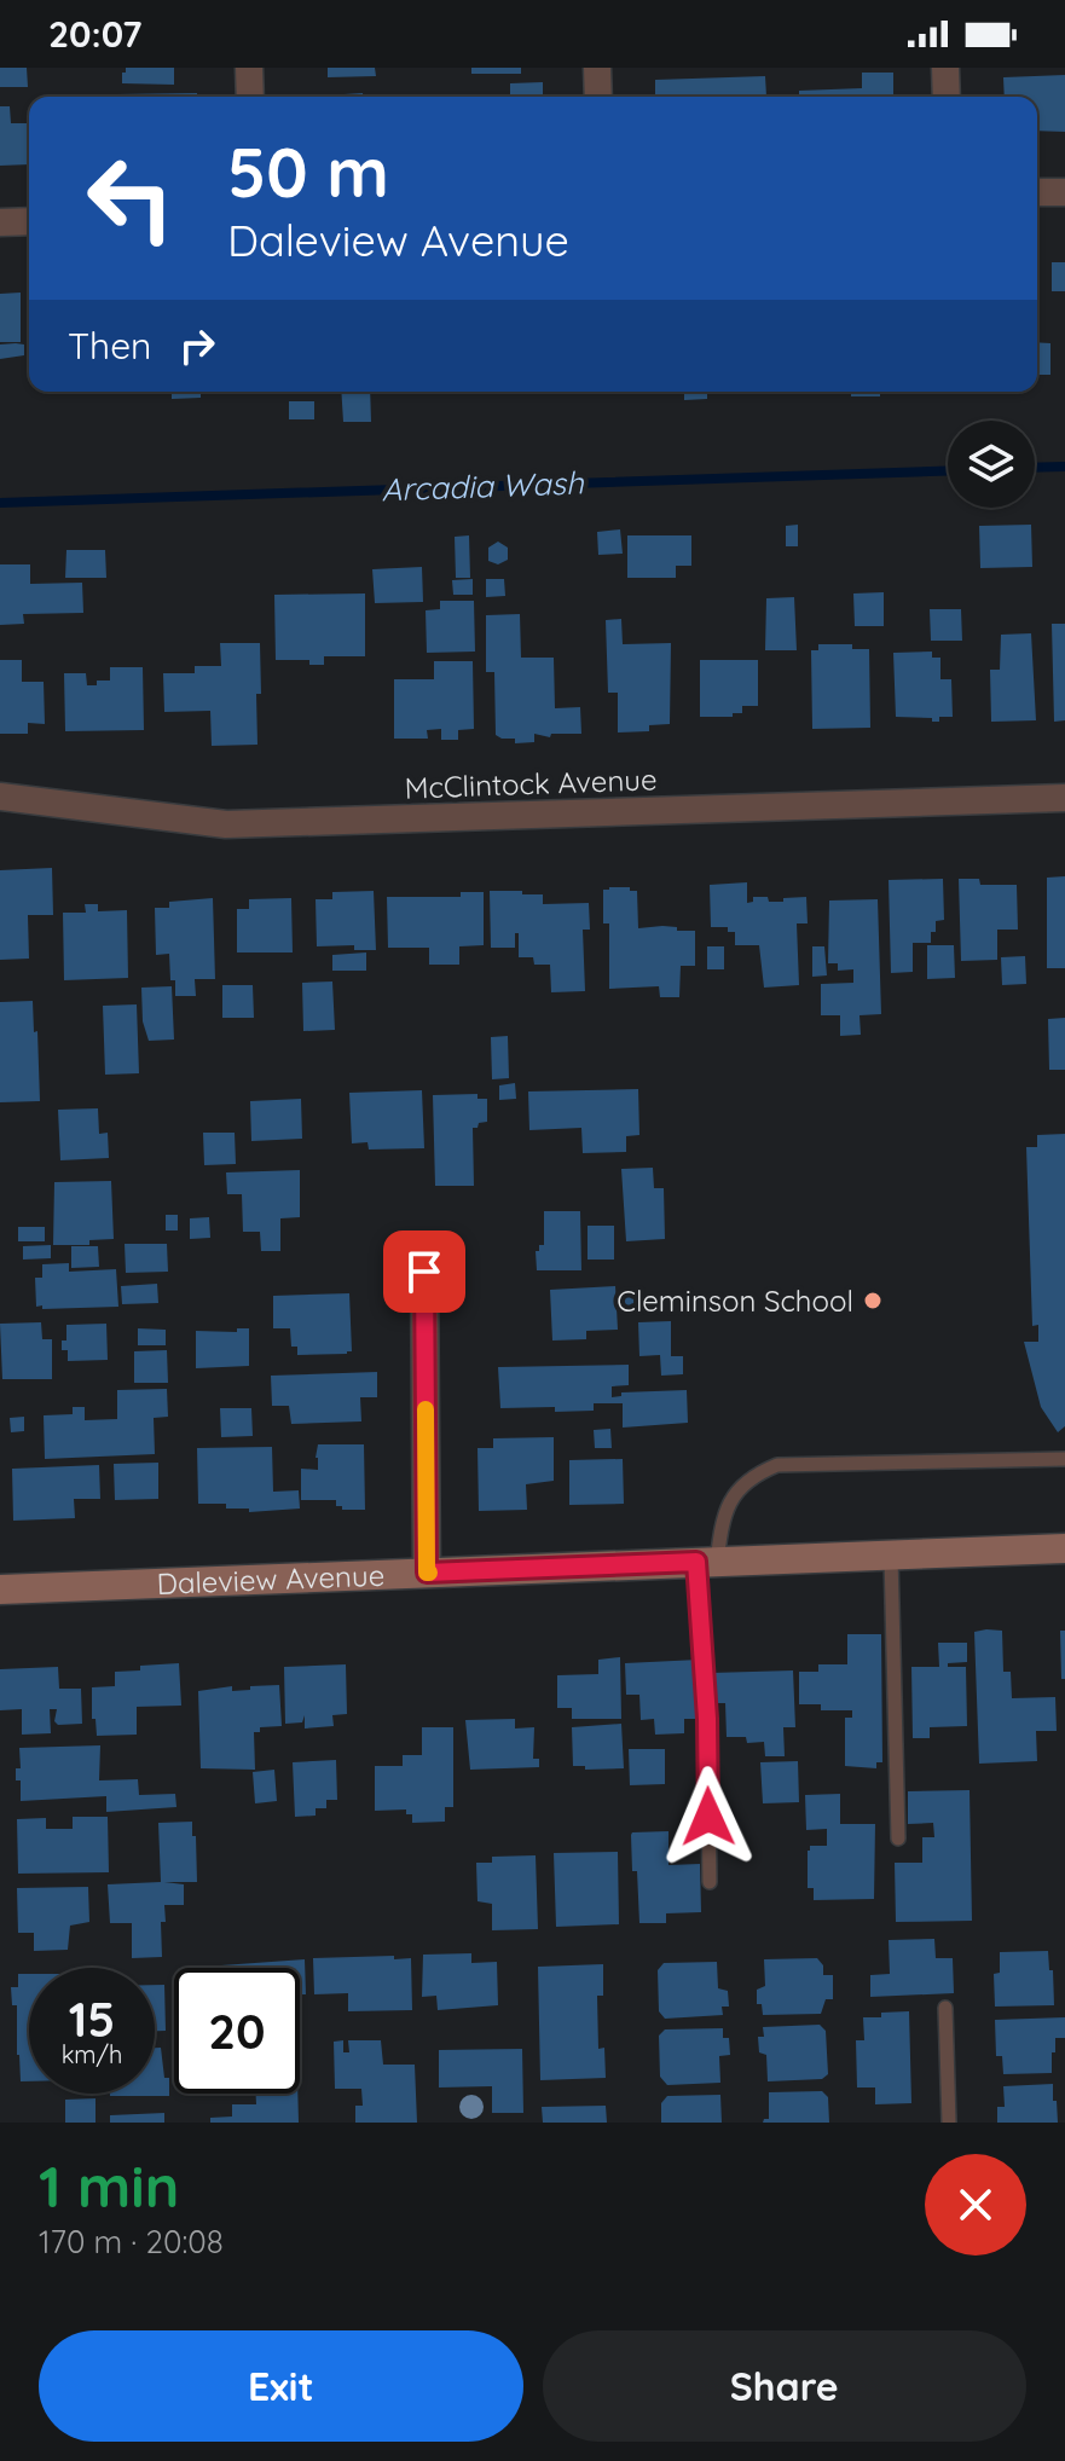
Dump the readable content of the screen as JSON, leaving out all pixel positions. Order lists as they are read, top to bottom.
{
  "streets": {
    "street": ["McClintock Avenue", "Daleview Avenue"]
  },
  "water": ["Arcadia Wash"],
  "places": ["Cleminson School"],
  "page": {
    "status": "20:07",
    "turn": ["50 m", "Daleview Avenue"],
    "then": "Then",
    "speed": "15 km/h",
    "limit": "20",
    "heading": ["1 min", "170 m · 20:08"],
    "buttons": ["Exit", "Share"]
  }
}
